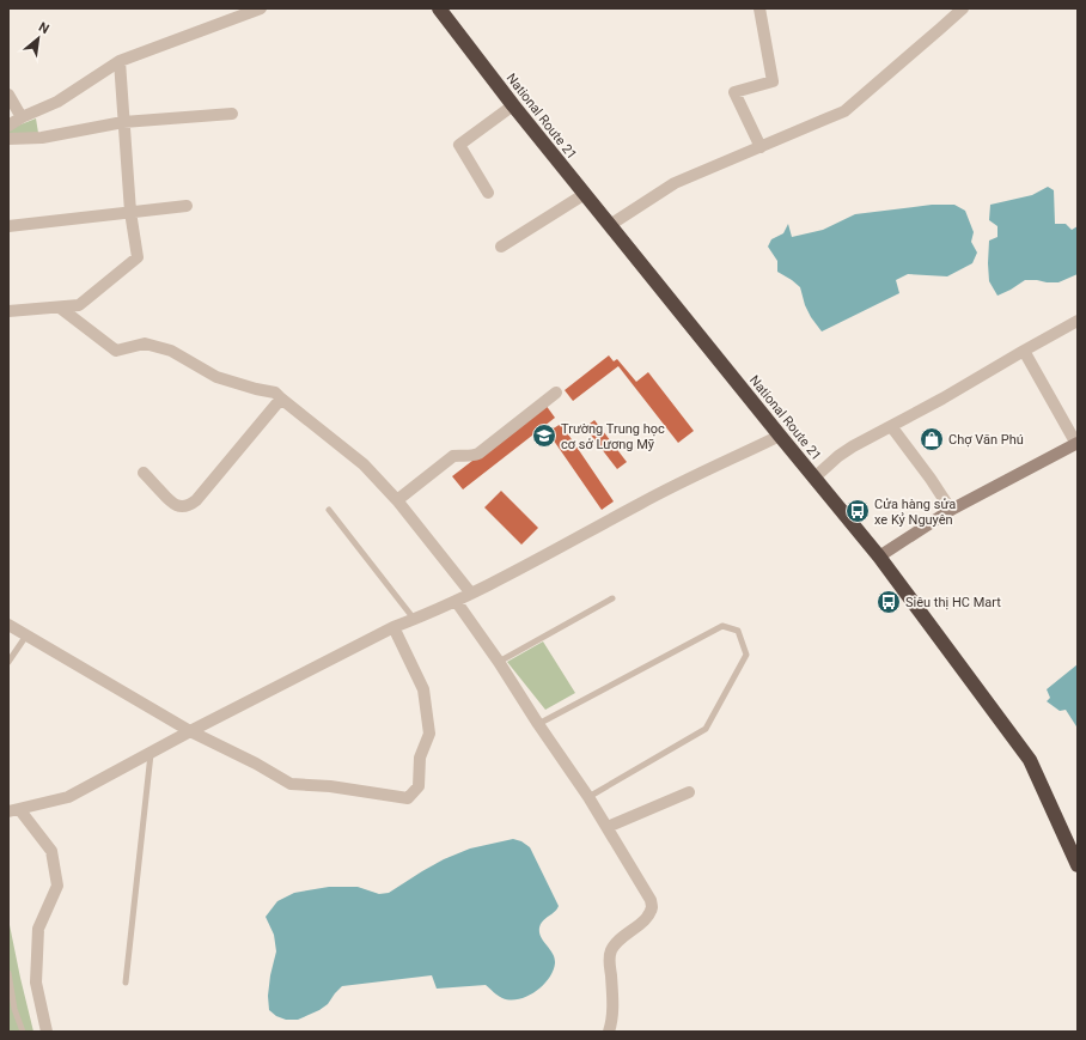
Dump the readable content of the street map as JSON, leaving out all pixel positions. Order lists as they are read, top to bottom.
{
  "streets": {
    "highway": ["National Route 21"]
  },
  "places": {
    "school or university": ["Trường Trung học cơ sở Lương Mỹ"],
    "shop": ["Chợ Văn Phú"],
    "bus stop": ["Cửa hàng sửa xe Kỷ Nguyên", "Siêu thị HC Mart"]
  },
  "north": "top right"
}
